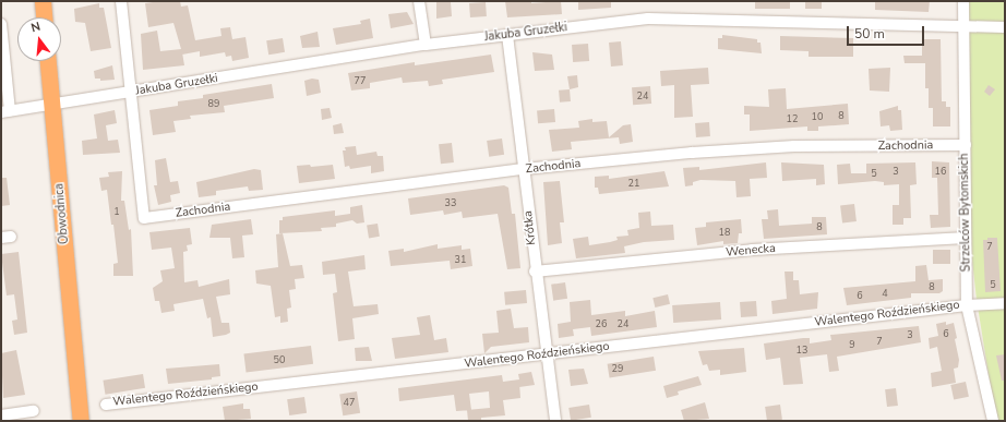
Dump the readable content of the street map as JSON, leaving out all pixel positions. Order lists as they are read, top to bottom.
{
  "streets": {
    "highway": ["Obwodnica"],
    "street": [
      "Jakuba Gruzełki",
      "Zachodnia",
      "Strzelców Bytomskich",
      "Krótka",
      "Wenecka",
      "Walentego Roździeńskiego"
    ]
  },
  "crossings": [
    ["Jakuba Gruzełki", "Zachodnia"],
    ["Jakuba Gruzełki", "Strzelców Bytomskich"],
    ["Jakuba Gruzełki", "Obwodnica"],
    ["Jakuba Gruzełki", "Krótka"],
    ["Zachodnia", "Strzelców Bytomskich"],
    ["Zachodnia", "Krótka"],
    ["Strzelców Bytomskich", "Wenecka"],
    ["Strzelców Bytomskich", "Walentego Roździeńskiego"],
    ["Krótka", "Wenecka"],
    ["Krótka", "Walentego Roździeńskiego"]
  ],
  "house_numbers": [
    "77",
    "24",
    "89",
    "8",
    "10",
    "12",
    "3",
    "16",
    "5",
    "21",
    "33",
    "1",
    "8",
    "18",
    "7",
    "31",
    "5",
    "8",
    "4",
    "6",
    "26",
    "24",
    "6",
    "3",
    "7",
    "9",
    "13",
    "50",
    "29",
    "47"
  ],
  "scale_bar": "50 m",
  "north": "top"
}
